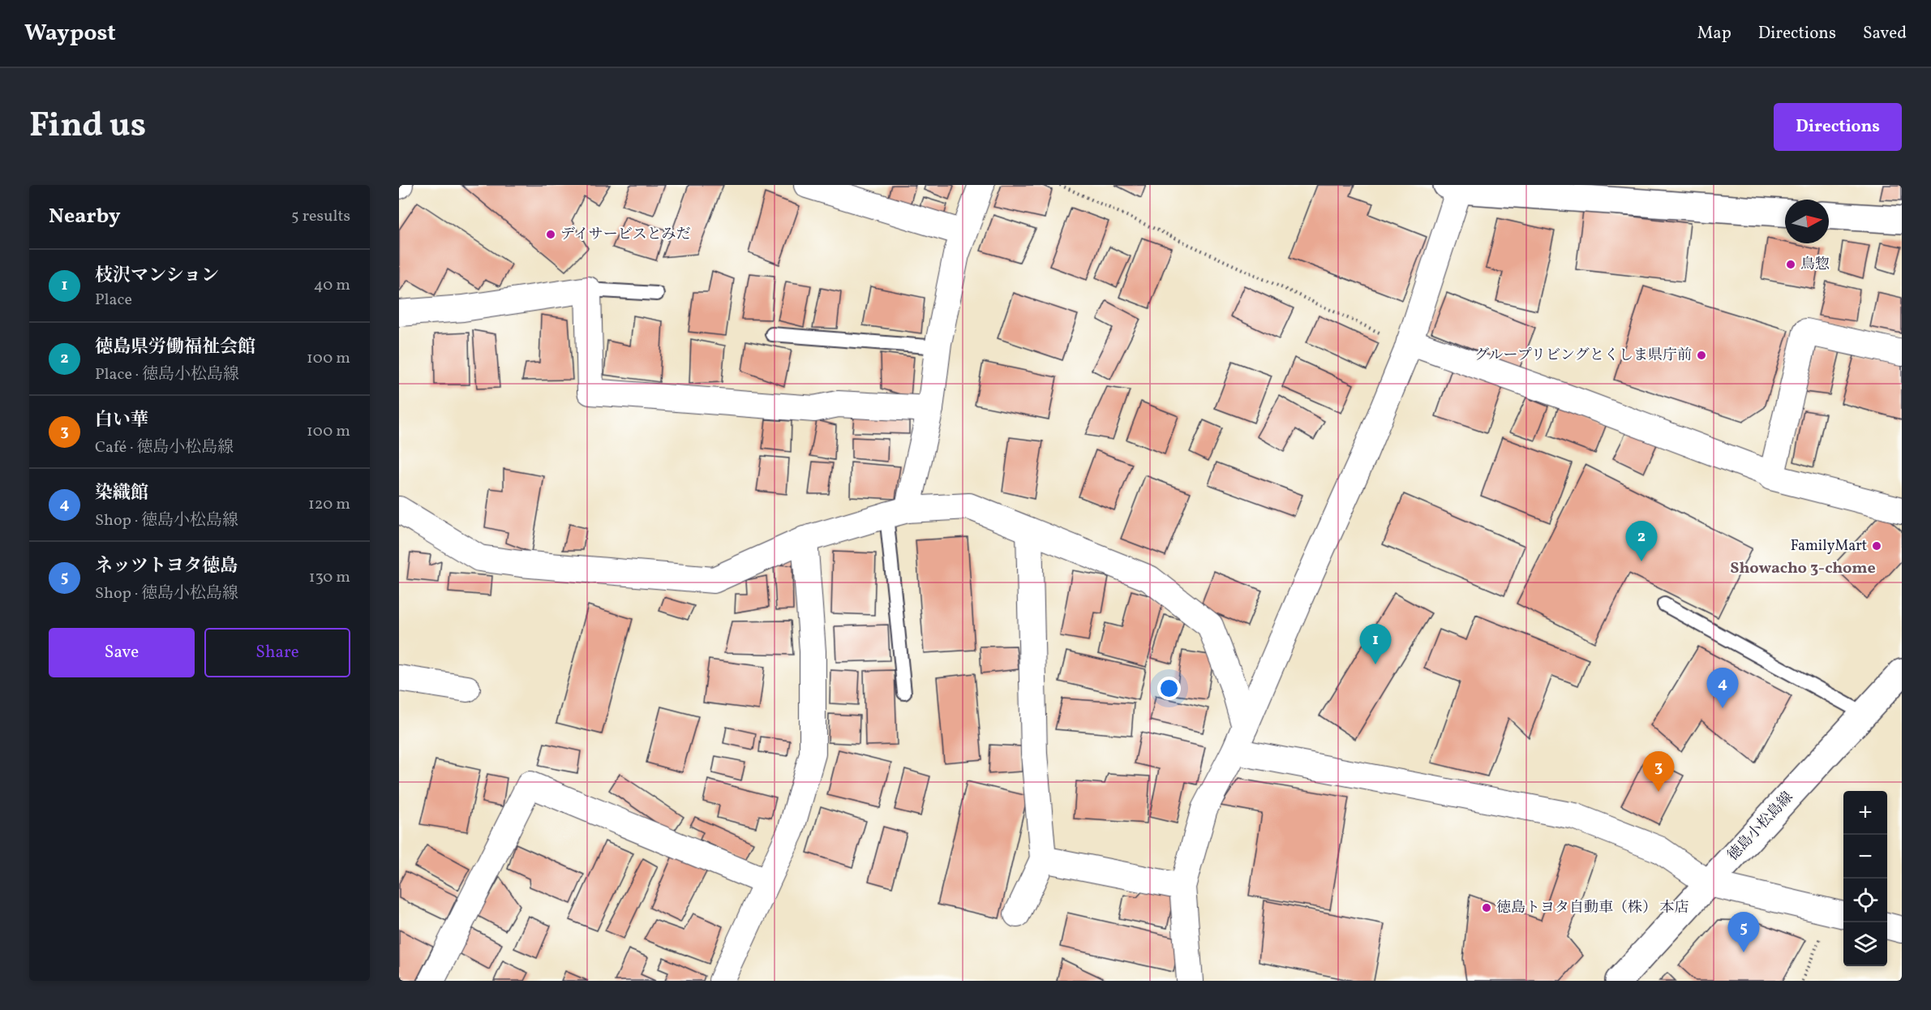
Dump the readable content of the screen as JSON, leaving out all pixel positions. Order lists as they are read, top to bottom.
{
  "streets": {
    "main road": ["徳島小松島線"]
  },
  "districts": ["Showacho 3-chome"],
  "places": [
    "デイサービスとみだ",
    "鳥惣",
    "グループリビングとくしま県庁前",
    "FamilyMart",
    "徳島トヨタ自動車（株） 本店"
  ],
  "north": "right",
  "page": {
    "header": "Waypost",
    "nav": ["Map", "Directions", "Saved"],
    "title": "Find us",
    "buttons": [
      "Directions",
      ["Save", "Share"]
    ],
    "heading": ["Nearby", "5 results"],
    "list": [
      {
        "mark": "1",
        "name": "枝沢マンション",
        "note": "Place",
        "value": "40 m"
      },
      {
        "mark": "2",
        "name": "徳島県労働福祉会館",
        "note": "Place · 徳島小松島線",
        "value": "100 m"
      },
      {
        "mark": "3",
        "name": "白い華",
        "note": "Café · 徳島小松島線",
        "value": "100 m"
      },
      {
        "mark": "4",
        "name": "染織館",
        "note": "Shop · 徳島小松島線",
        "value": "120 m"
      },
      {
        "mark": "5",
        "name": "ネッツトヨタ徳島",
        "note": "Shop · 徳島小松島線",
        "value": "130 m"
      }
    ],
    "pins": [
      "2",
      "1",
      "4",
      "3",
      "5"
    ],
    "map_buttons": ["+", "−"]
  }
}
